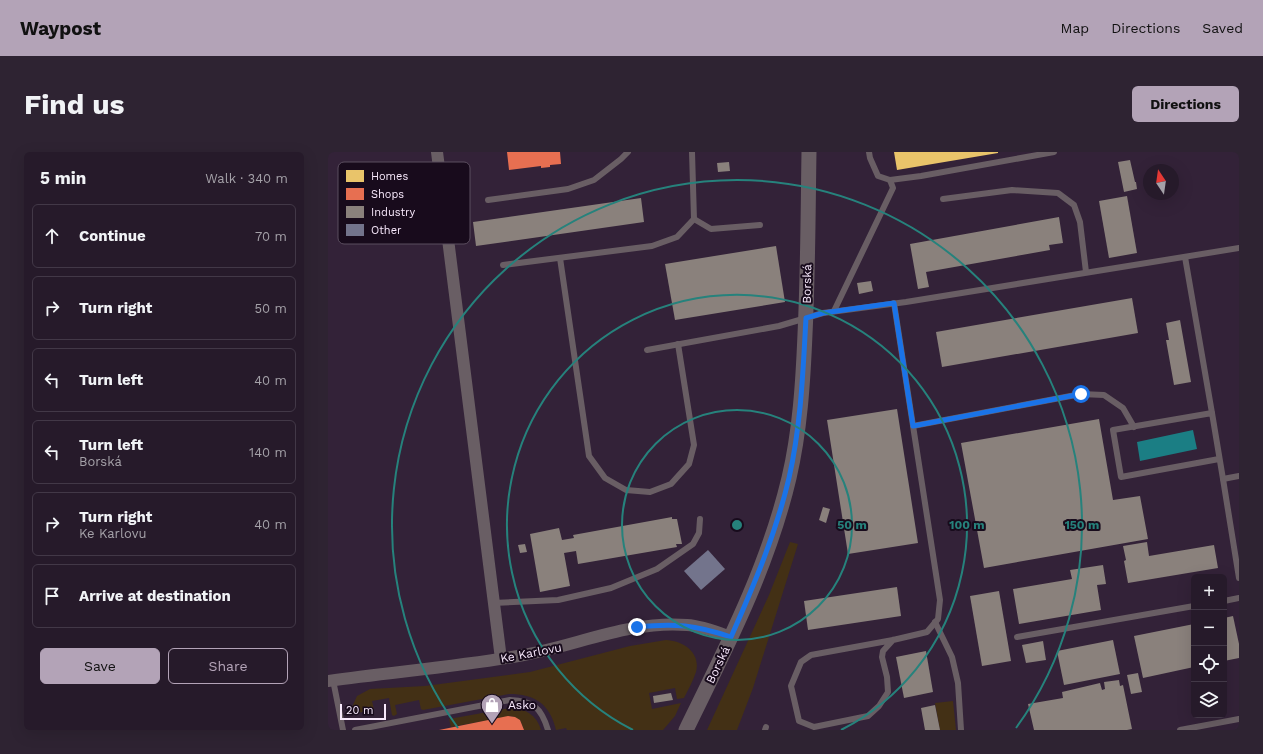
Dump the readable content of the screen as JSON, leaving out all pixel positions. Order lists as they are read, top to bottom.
{
  "streets": {
    "street": ["Borská", "Ke Karlovu"]
  },
  "crossings": [
    ["Borská", "Ke Karlovu"]
  ],
  "places": {
    "shop": ["Asko"]
  },
  "legend": [
    "Homes",
    "Shops",
    "Industry",
    "Other"
  ],
  "scale_bar": "20 m",
  "north": "top",
  "page": {
    "header": "Waypost",
    "nav": ["Map", "Directions", "Saved"],
    "buttons": [
      "Directions",
      ["Save", "Share"]
    ],
    "title": "Find us",
    "heading": ["5 min", "Walk · 340 m"],
    "list": [
      ["Continue", "70 m"],
      ["Turn right", "50 m"],
      ["Turn left", "40 m"],
      ["Turn left", "Borská", "140 m"],
      ["Turn right", "Ke Karlovu", "40 m"],
      "Arrive at destination"
    ],
    "map_buttons": ["+", "−"],
    "scale": "20 m"
  },
  "rings": ["50 m", "100 m", "150 m"]
}
